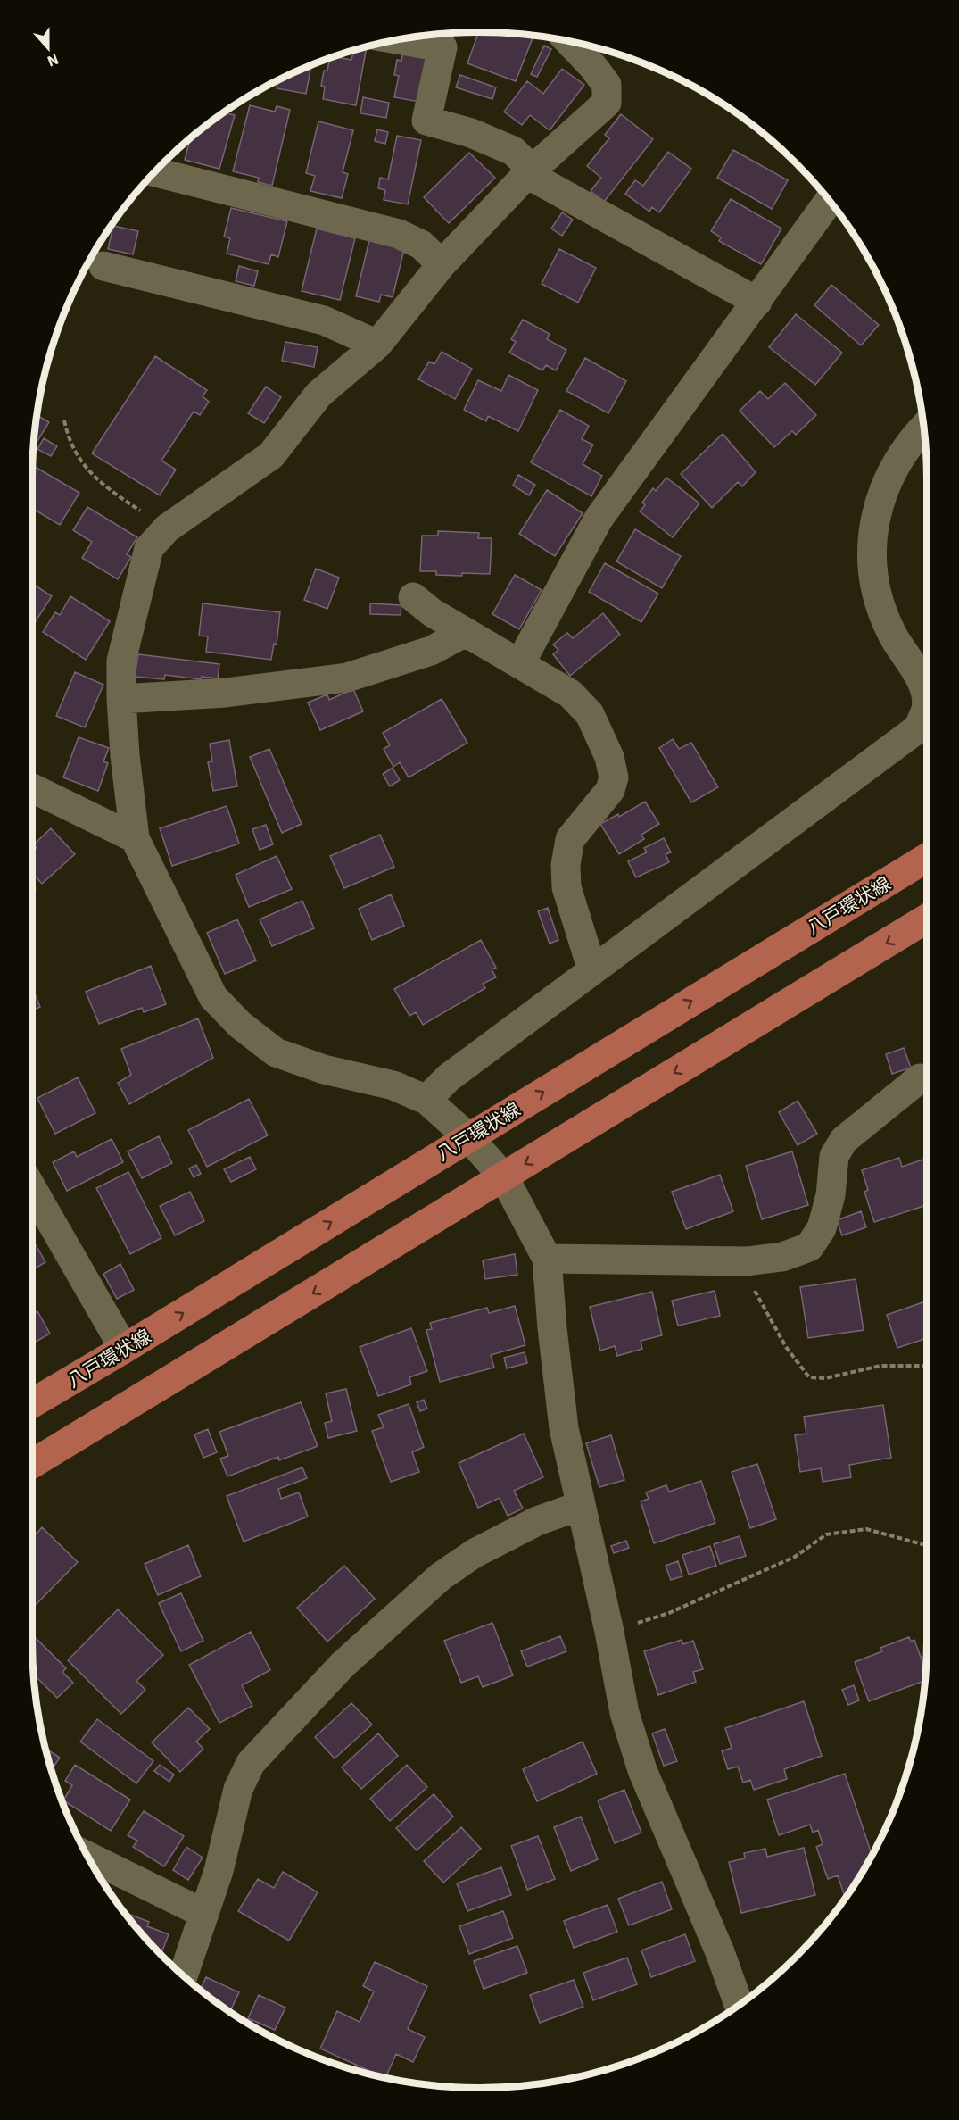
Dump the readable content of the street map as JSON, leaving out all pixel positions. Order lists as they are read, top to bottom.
{
  "streets": {
    "main road": ["八戸環状線"]
  },
  "north": "bottom"
}
